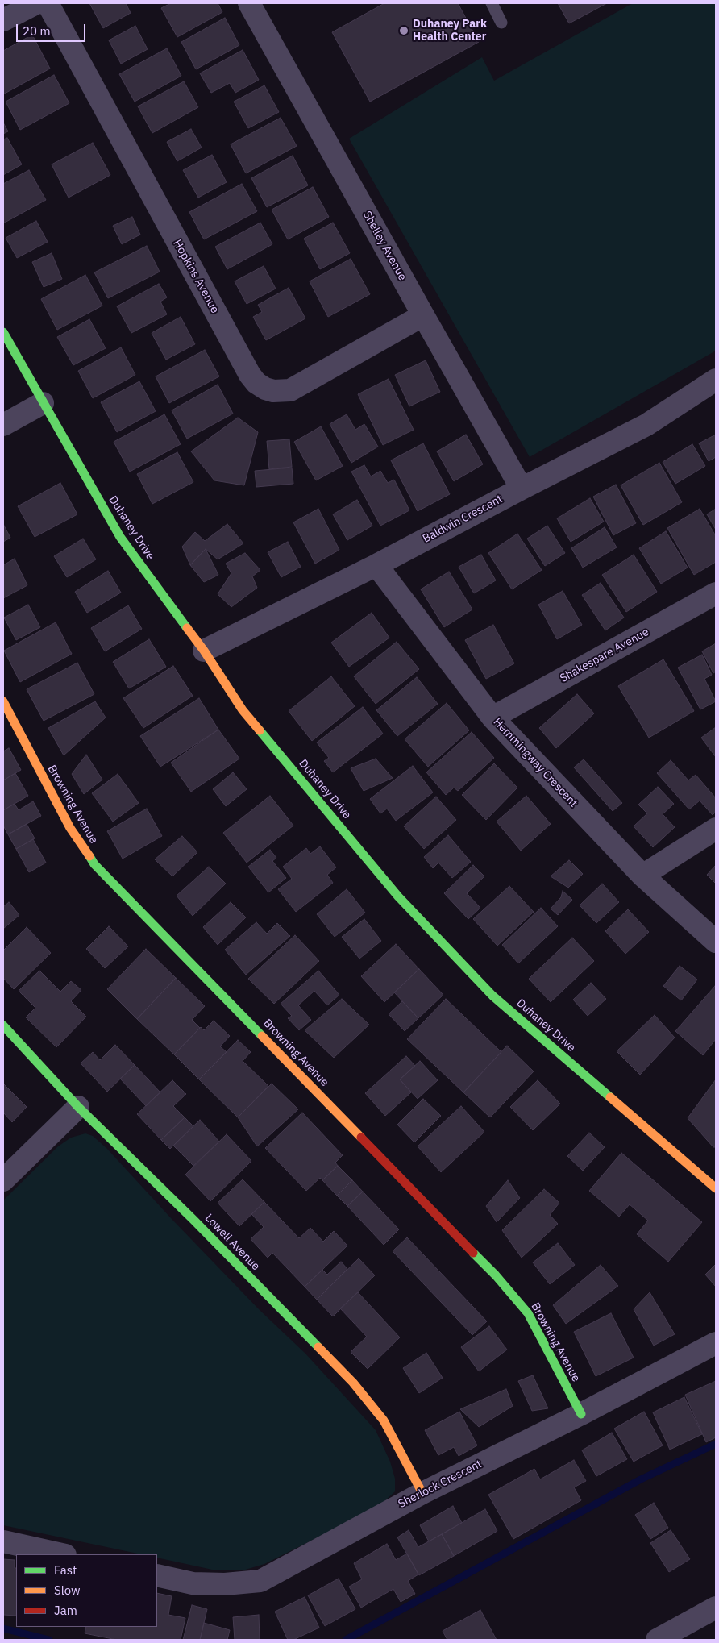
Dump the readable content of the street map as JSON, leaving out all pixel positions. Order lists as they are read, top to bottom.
{
  "streets": {
    "street": [
      "Shelley Avenue",
      "Hopkins Avenue",
      "Baldwin Crescent",
      "Duhaney Drive",
      "Shakespare Avenue",
      "Hemmingway Crescent",
      "Browning Avenue",
      "Lowell Avenue",
      "Sherlock Crescent"
    ]
  },
  "crossings": [
    ["Shelley Avenue", "Hopkins Avenue"],
    ["Shelley Avenue", "Baldwin Crescent"],
    ["Baldwin Crescent", "Duhaney Drive"],
    ["Baldwin Crescent", "Hemmingway Crescent"],
    ["Shakespare Avenue", "Hemmingway Crescent"],
    ["Browning Avenue", "Sherlock Crescent"],
    ["Lowell Avenue", "Sherlock Crescent"]
  ],
  "places": ["Duhaney Park Health Center"],
  "legend": ["Fast", "Slow", "Jam"],
  "scale_bar": "20 m"
}
